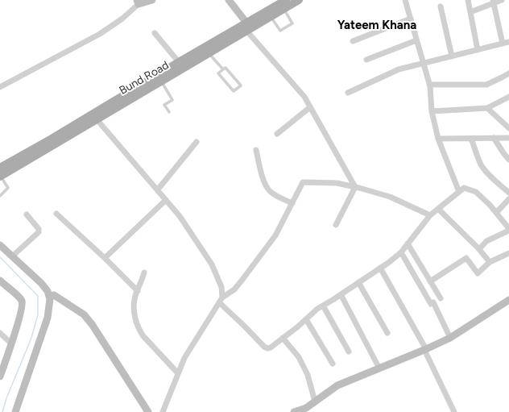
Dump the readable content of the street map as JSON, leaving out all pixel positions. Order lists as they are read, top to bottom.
{
  "streets": {
    "main road": ["Bund Road"]
  },
  "districts": ["Yateem Khana"]
}
